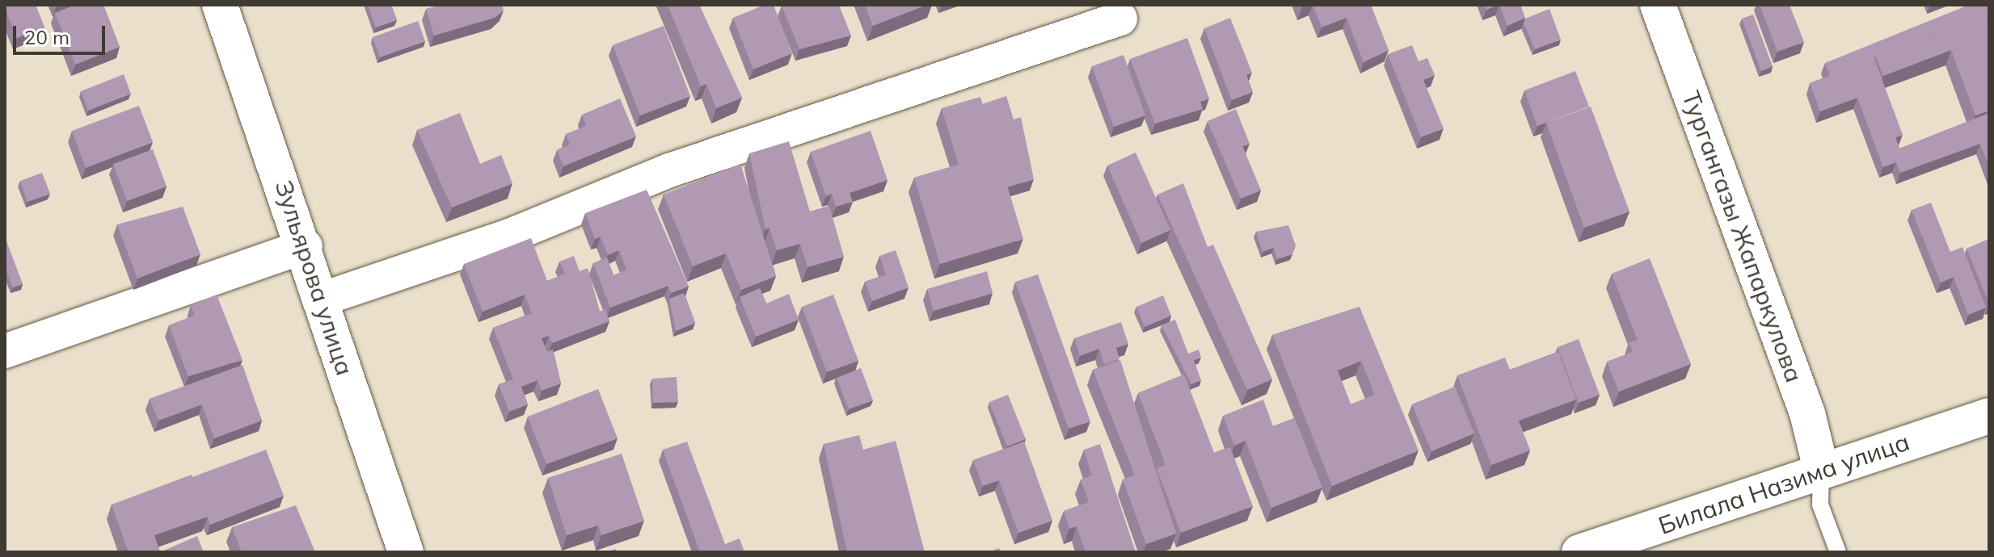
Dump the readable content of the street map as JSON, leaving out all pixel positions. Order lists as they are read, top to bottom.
{
  "streets": {
    "street": ["Тургангазы Жапаркулова", "Зульярова улица", "Билала Назима улица"]
  },
  "crossings": [
    ["Тургангазы Жапаркулова", "Билала Назима улица"]
  ],
  "scale_bar": "20 m"
}
